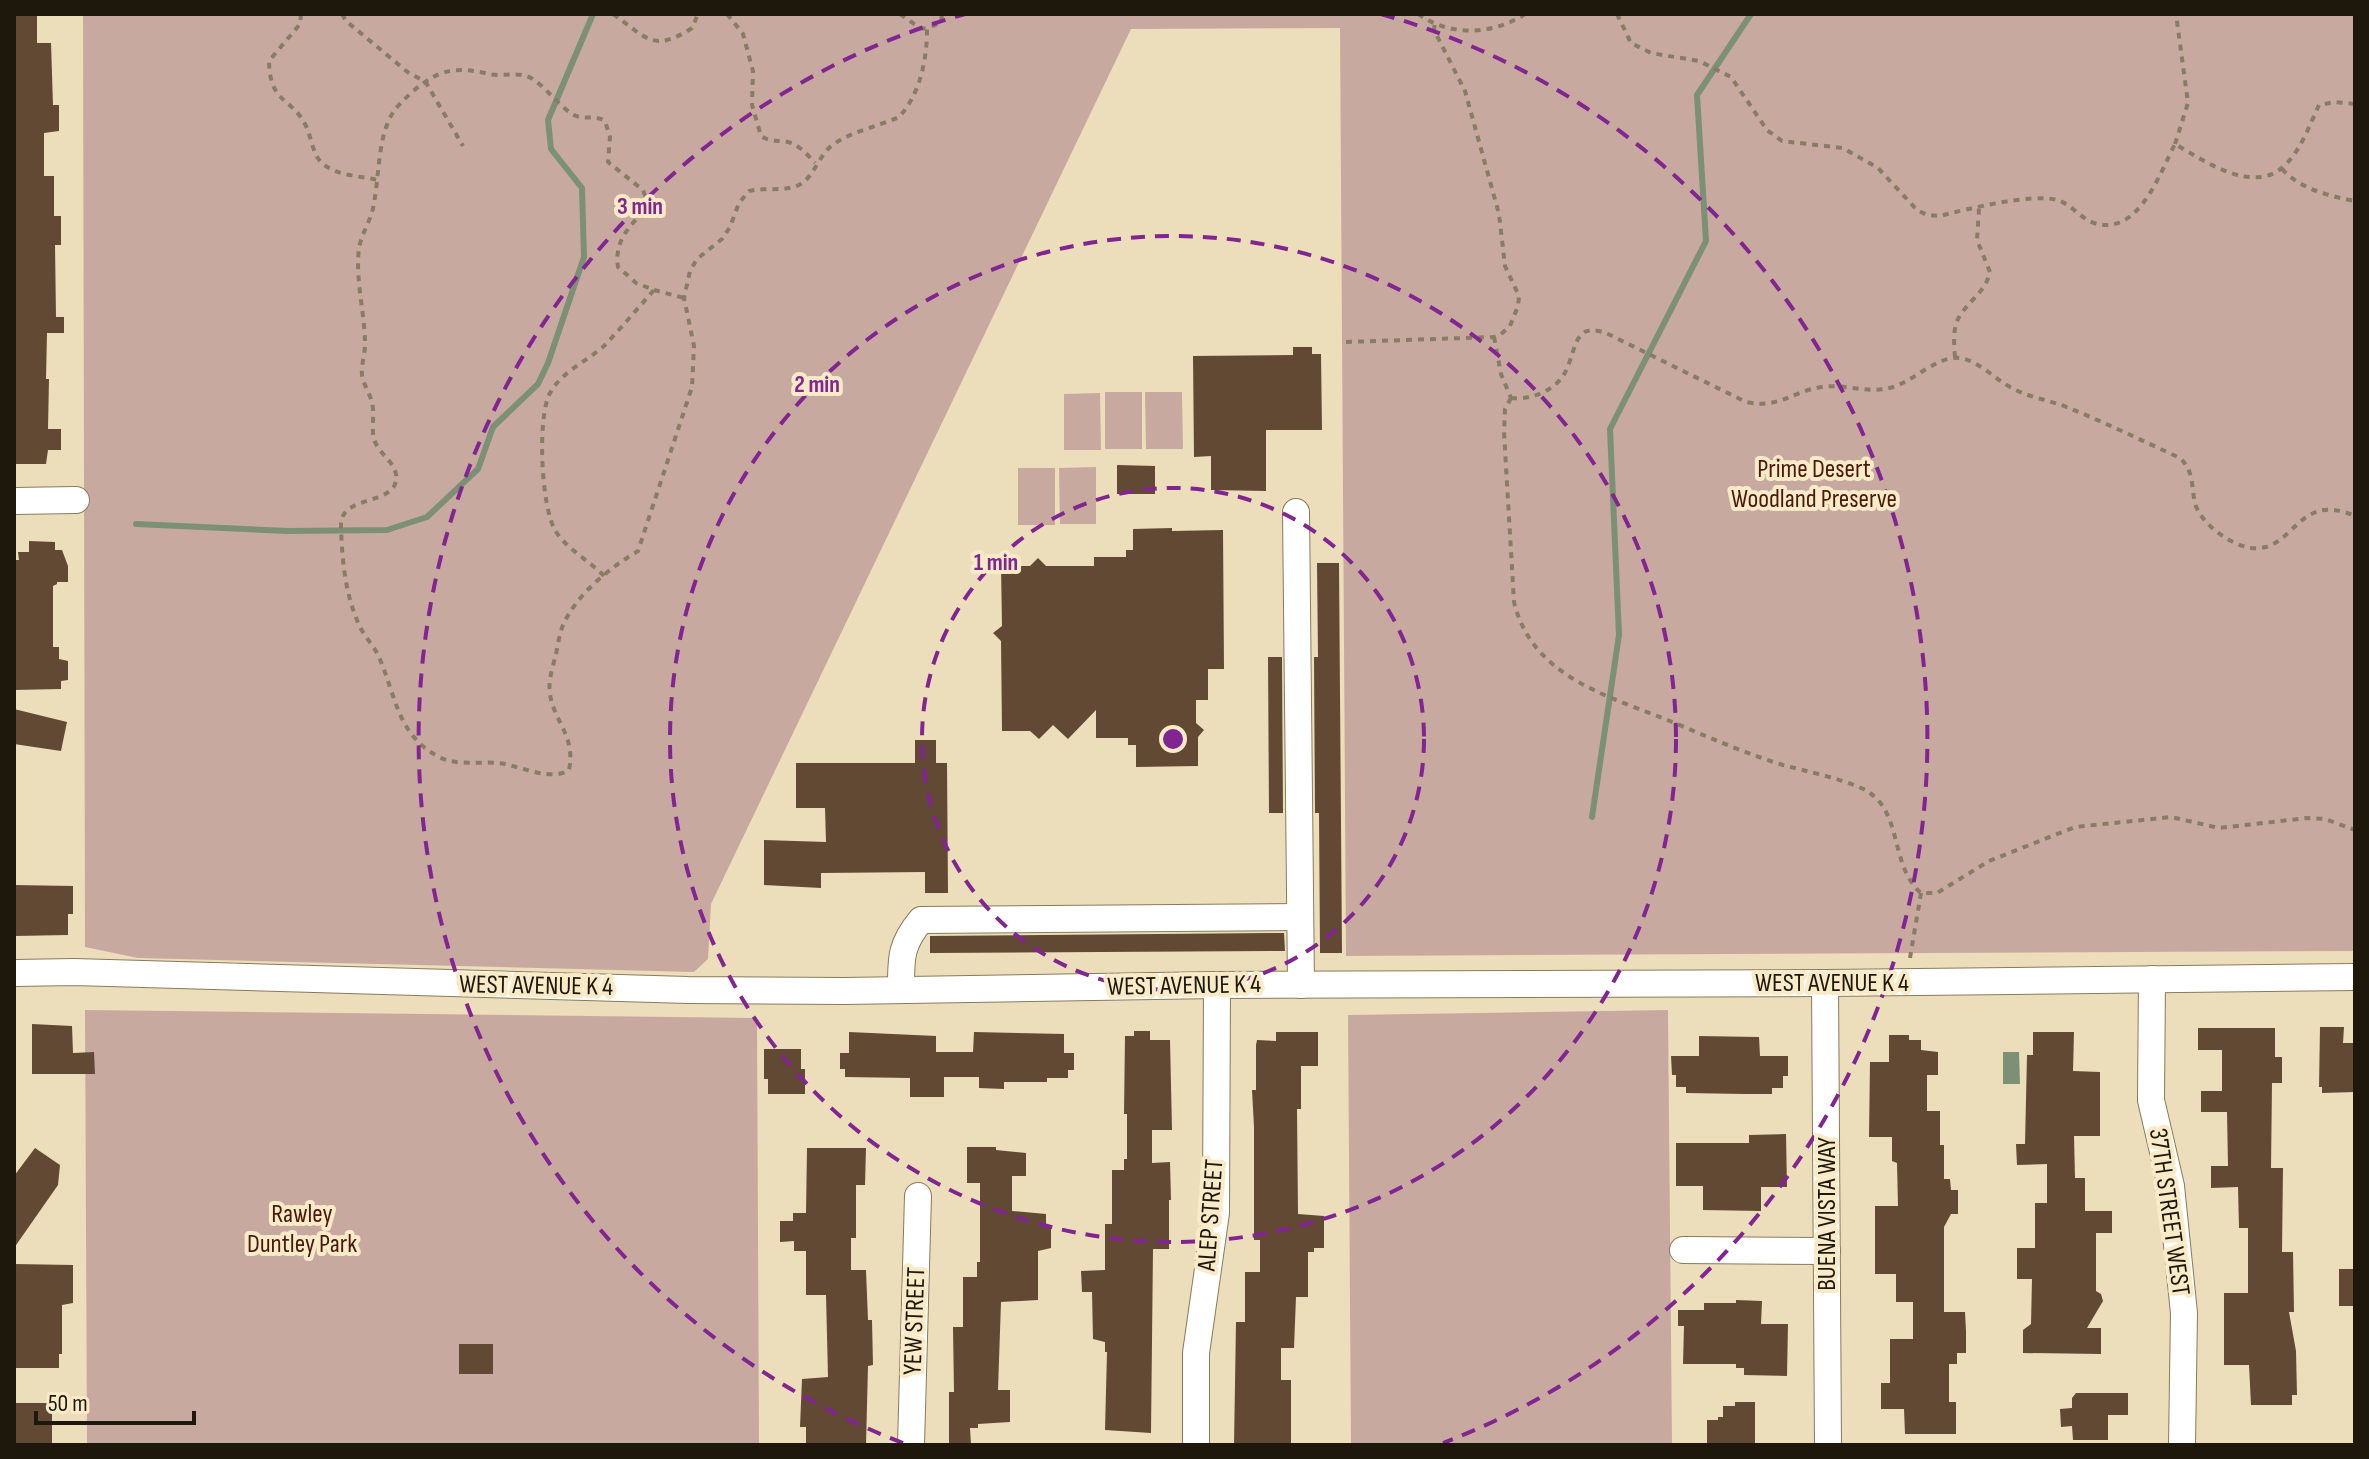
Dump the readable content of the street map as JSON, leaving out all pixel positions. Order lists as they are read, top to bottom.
{
  "streets": {
    "street": [
      "WEST AVENUE K 4",
      "37TH STREET WEST",
      "BUENA VISTA WAY",
      "ALEP STREET",
      "YEW STREET"
    ]
  },
  "crossings": [
    ["WEST AVENUE K 4", "37TH STREET WEST"],
    ["WEST AVENUE K 4", "BUENA VISTA WAY"],
    ["WEST AVENUE K 4", "ALEP STREET"]
  ],
  "parks": ["Prime Desert Woodland Preserve", "Rawley Duntley Park"],
  "scale_bar": "50 m",
  "rings": ["3 min", "2 min", "1 min"]
}
